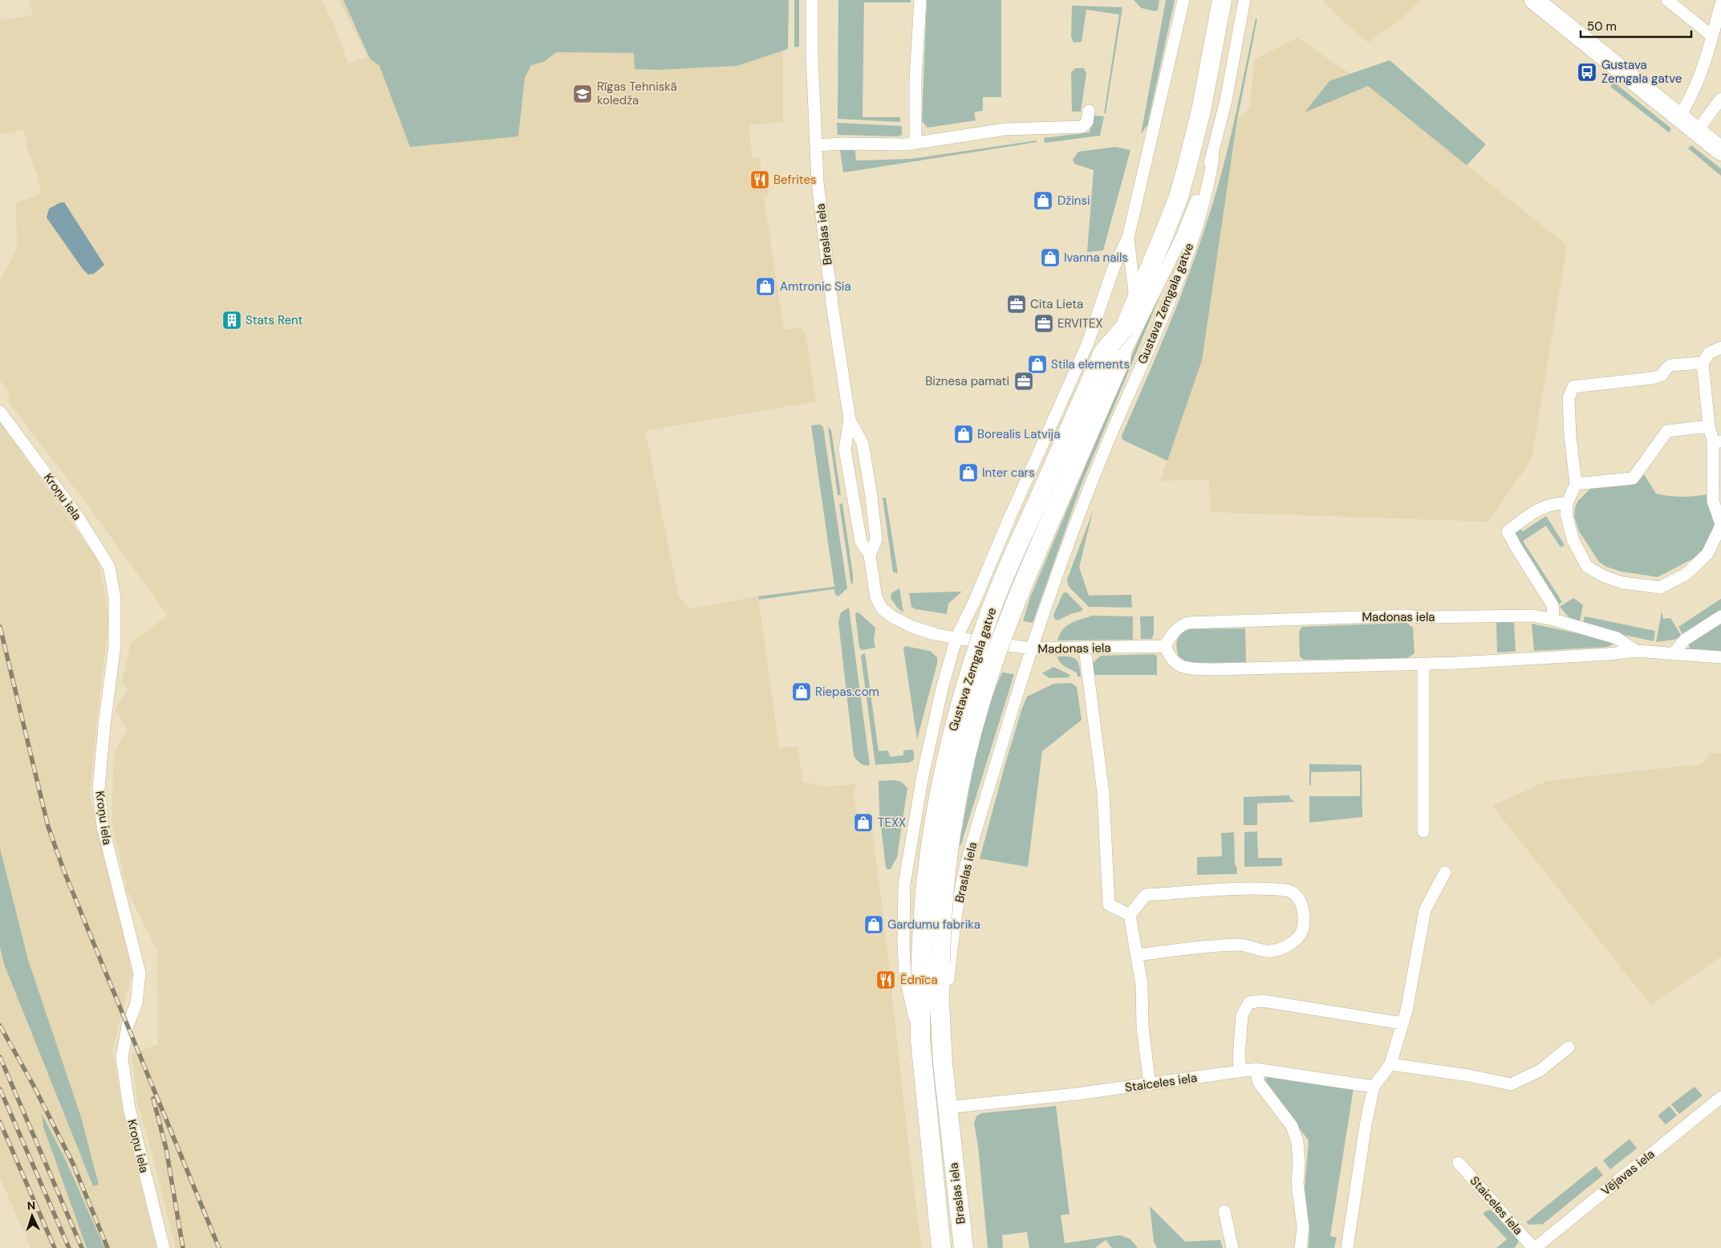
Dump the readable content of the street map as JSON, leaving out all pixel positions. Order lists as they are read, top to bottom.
{
  "streets": {
    "main road": ["Braslas iela", "Gustava Zemgala gatve"],
    "street": [
      "Kroņu iela",
      "Madonas iela",
      "Staiceles iela",
      "Vējavas iela"
    ]
  },
  "crossings": [
    ["Braslas iela", "Gustava Zemgala gatve"],
    ["Braslas iela", "Madonas iela"],
    ["Braslas iela", "Staiceles iela"],
    ["Gustava Zemgala gatve", "Madonas iela"],
    ["Staiceles iela", "Vējavas iela"]
  ],
  "places": {
    "bus stop": ["Gustava Zemgala gatve"],
    "school or university": ["Rīgas Tehniskā koledža"],
    "restaurant": ["Befrites", "Ēdnīca"],
    "shop": [
      "Džinsi",
      "Ivanna nails",
      "Amtronic Sia",
      "Stila elements",
      "Borealis Latvija",
      "Inter cars",
      "Riepas.com",
      "TEXX",
      "Gardumu fabrika"
    ],
    "office": ["Cita Lieta", "ERVITEX", "Biznesa pamati"],
    "building": ["Stats Rent"]
  },
  "scale_bar": "50 m",
  "north": "top"
}
